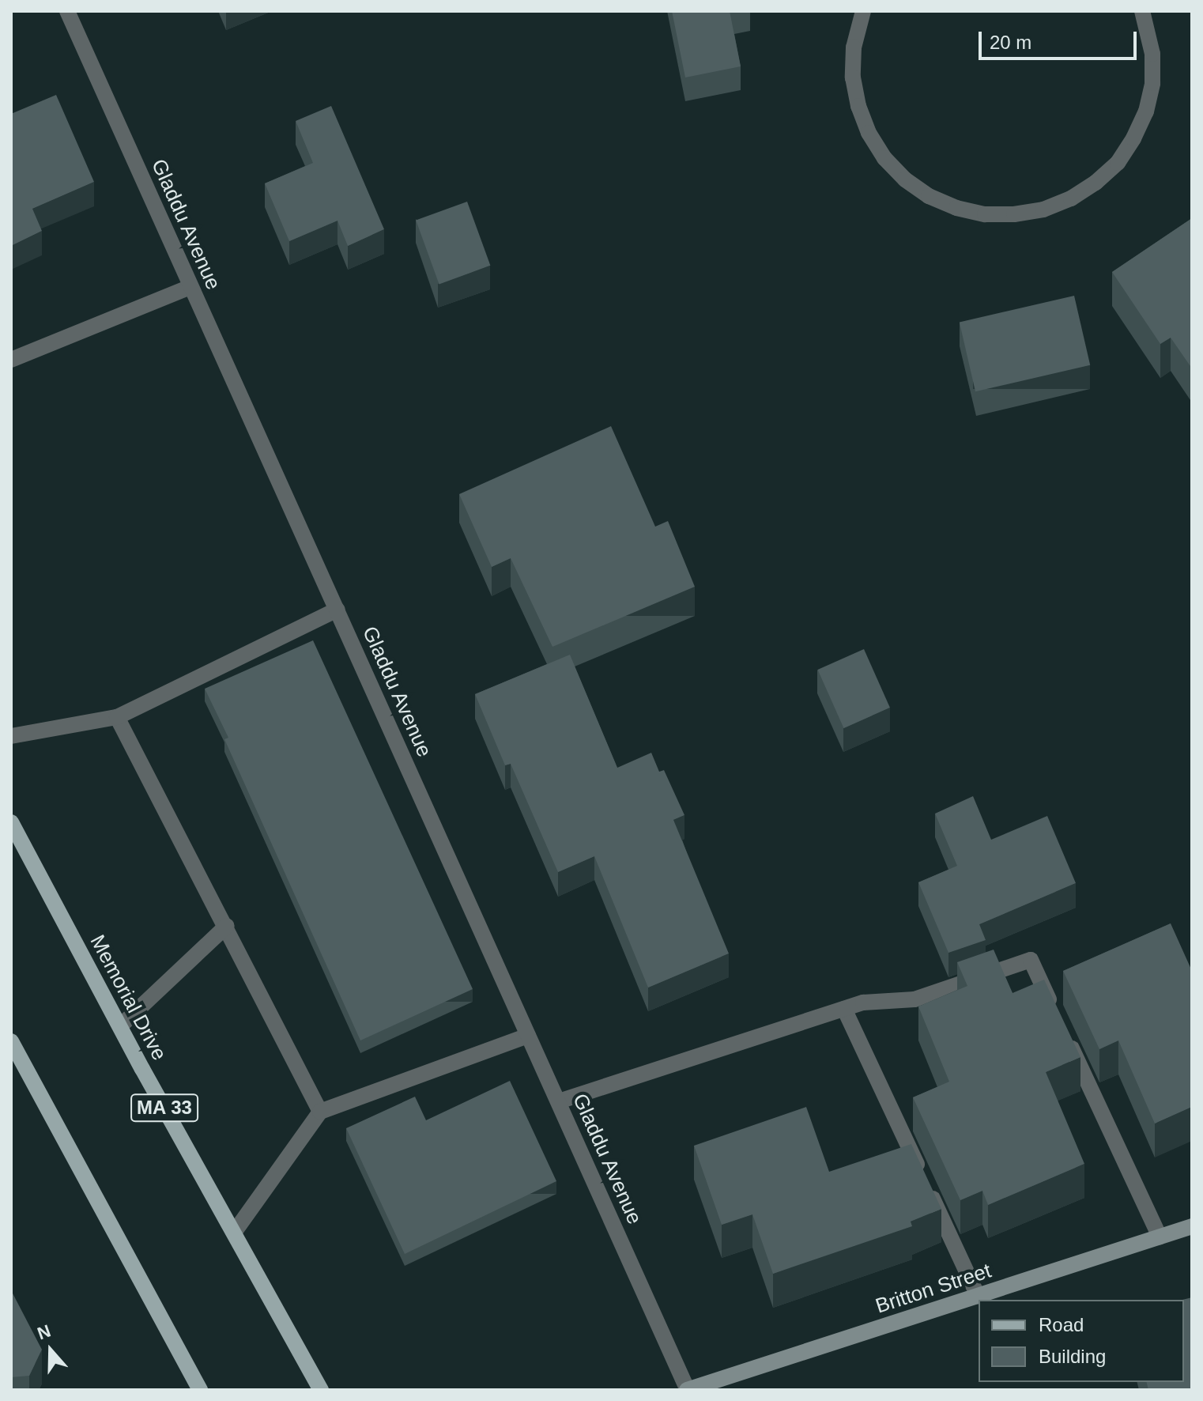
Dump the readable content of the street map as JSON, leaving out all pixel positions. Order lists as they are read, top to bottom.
{
  "streets": {
    "main road": ["Memorial Drive", "MA 33"],
    "street": ["Gladdu Avenue", "Britton Street"]
  },
  "crossings": [
    ["Gladdu Avenue", "Britton Street"]
  ],
  "legend": ["Road", "Building"],
  "scale_bar": "20 m",
  "north": "top"
}
